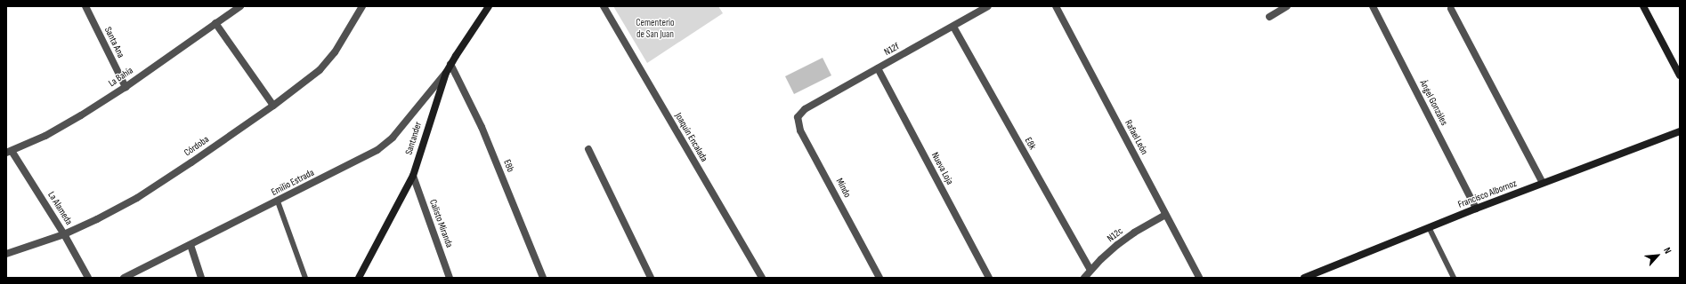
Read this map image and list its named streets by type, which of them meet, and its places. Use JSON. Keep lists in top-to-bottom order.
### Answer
{
  "streets": {
    "street": [
      "Santa Ana",
      "N12f",
      "La Bahía",
      "Ángel Gonzáles",
      "Joaquín Encalada",
      "Rafael León",
      "Santander",
      "E8k",
      "Córdoba",
      "E8b",
      "Nueva Loja",
      "Emilio Estrada",
      "Mindo",
      "Francisco Albornoz",
      "La Alameda",
      "Calisto Miranda",
      "N12c"
    ]
  },
  "crossings": [
    ["Santa Ana", "La Bahía"],
    ["N12f", "E8k"],
    ["N12f", "Nueva Loja"],
    ["N12f", "Mindo"],
    ["La Bahía", "La Alameda"],
    ["Ángel Gonzáles", "Francisco Albornoz"],
    ["Rafael León", "N12c"],
    ["Santander", "E8b"],
    ["Santander", "Emilio Estrada"],
    ["Santander", "Calisto Miranda"],
    ["E8k", "N12c"],
    ["Córdoba", "La Alameda"]
  ],
  "parks": ["Cementerio de San Juan"],
  "north": "top right"
}
